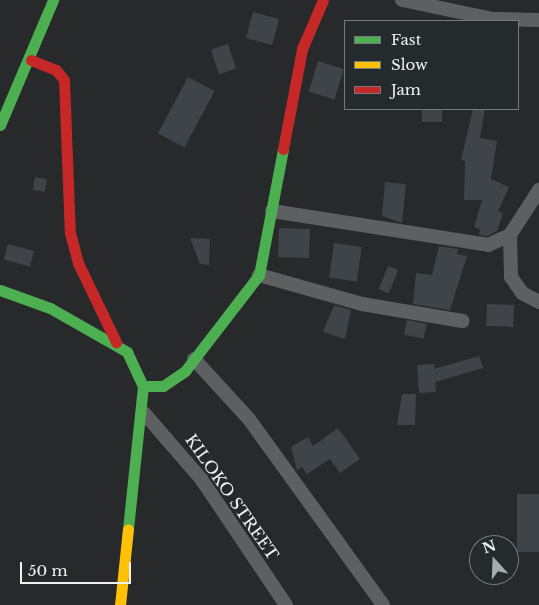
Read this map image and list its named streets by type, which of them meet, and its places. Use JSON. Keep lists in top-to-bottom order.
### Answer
{
  "streets": {
    "street": ["KILOKO STREET"]
  },
  "legend": ["Fast", "Slow", "Jam"],
  "scale_bar": "50 m",
  "north": "top"
}
